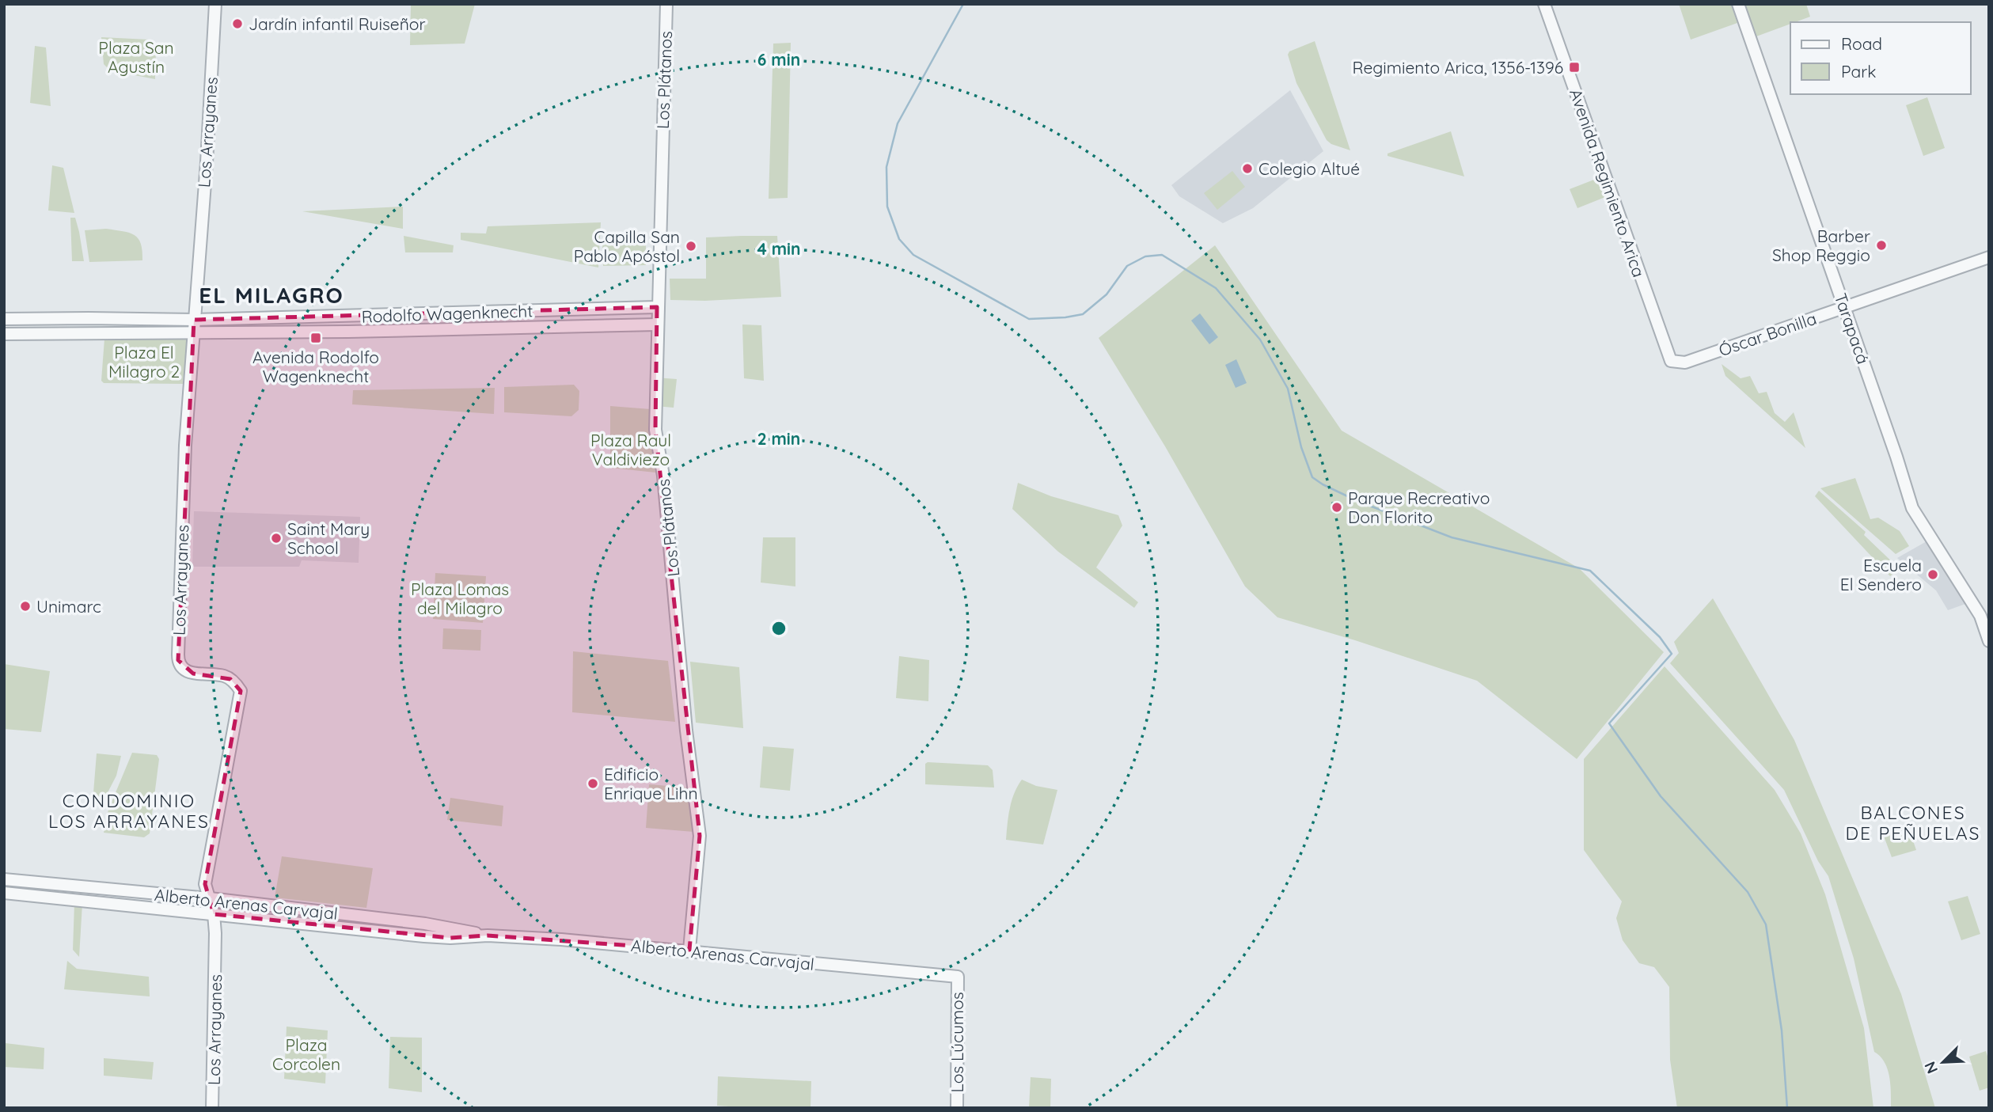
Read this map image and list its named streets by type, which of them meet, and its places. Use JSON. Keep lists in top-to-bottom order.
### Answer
{
  "streets": {
    "street": [
      "Los Plátanos",
      "Los Arrayanes",
      "Avenida Regimiento Arica",
      "Rodolfo Wagenknecht",
      "Tarapacá",
      "Óscar Bonilla",
      "Alberto Arenas Carvajal",
      "Los Lúcumos"
    ]
  },
  "crossings": [
    ["Los Plátanos", "Rodolfo Wagenknecht"],
    ["Los Plátanos", "Alberto Arenas Carvajal"],
    ["Los Arrayanes", "Rodolfo Wagenknecht"],
    ["Los Arrayanes", "Alberto Arenas Carvajal"],
    ["Avenida Regimiento Arica", "Óscar Bonilla"],
    ["Tarapacá", "Óscar Bonilla"],
    ["Alberto Arenas Carvajal", "Los Lúcumos"]
  ],
  "districts": ["EL MILAGRO", "CONDOMINIO LOS ARRAYANES", "BALCONES DE PEÑUELAS"],
  "parks": [
    "Plaza San Agustín",
    "Plaza El Milagro 2",
    "Plaza Raul Valdiviezo",
    "Plaza Lomas del Milagro",
    "Plaza Corcolen"
  ],
  "places": {
    "other": [
      "Jardín infantil Ruiseñor",
      "Colegio Altué",
      "Barber Shop Reggio",
      "Capilla San Pablo Apóstol",
      "Parque Recreativo Don Florito",
      "Saint Mary School",
      "Escuela El Sendero",
      "Unimarc",
      "Edificio Enrique Lihn"
    ],
    "transit": ["Regimiento Arica, 1356-1396", "Avenida Rodolfo Wagenknecht"]
  },
  "legend": ["Road", "Park"],
  "north": "bottom left",
  "rings": ["6 min", "4 min", "2 min"]
}
